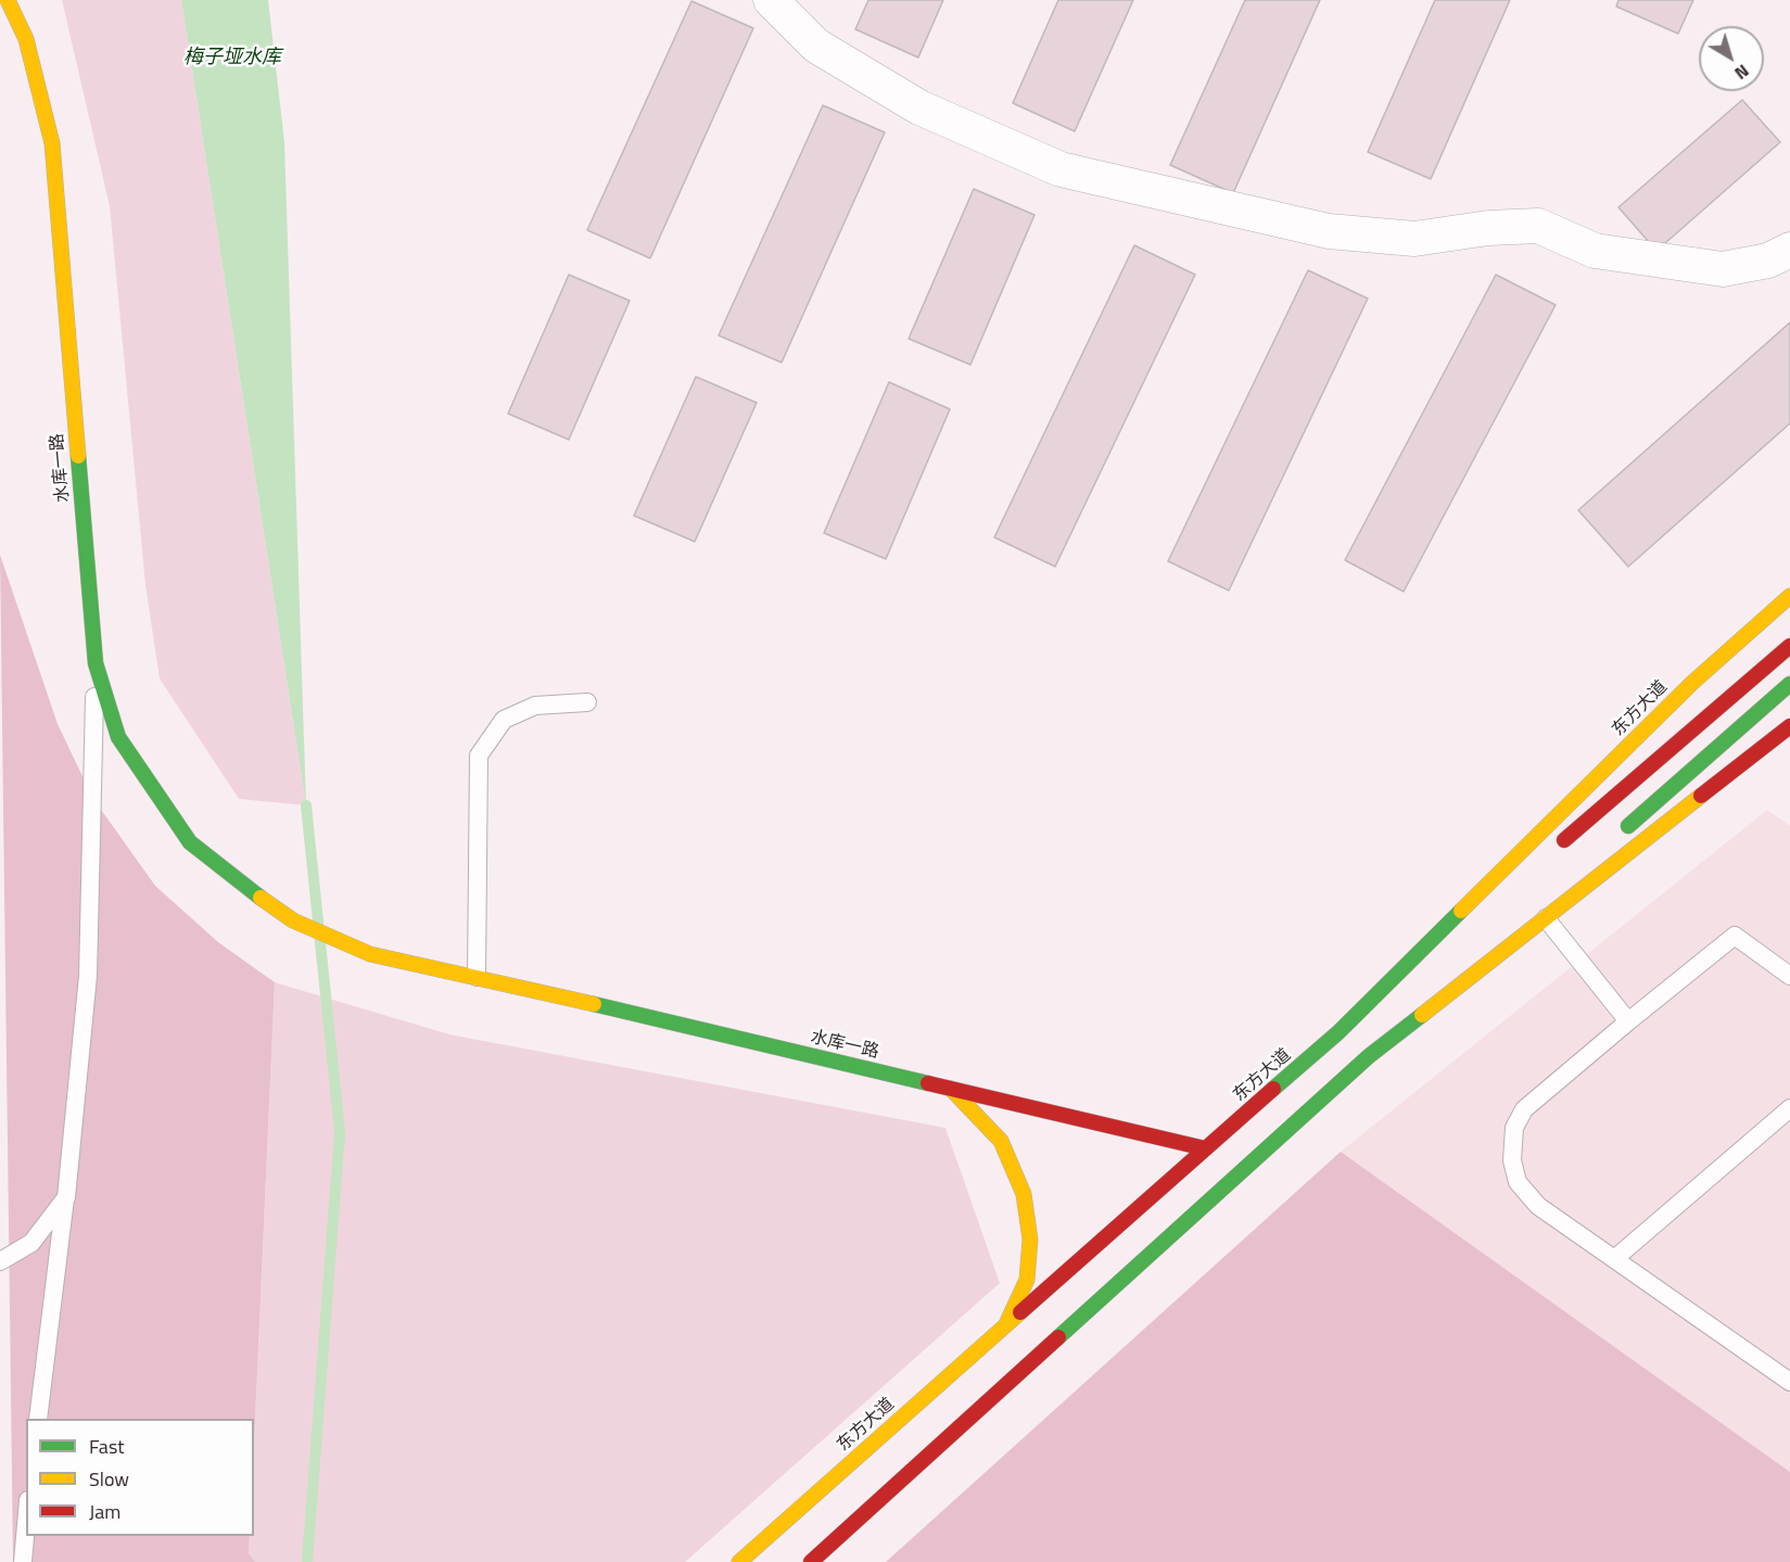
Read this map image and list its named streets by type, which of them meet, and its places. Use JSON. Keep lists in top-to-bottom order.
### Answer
{
  "streets": {
    "main road": ["水库一路", "东方大道"]
  },
  "crossings": [
    ["水库一路", "东方大道"]
  ],
  "water": ["梅子垭水库"],
  "legend": ["Fast", "Slow", "Jam"],
  "north": "bottom right"
}
